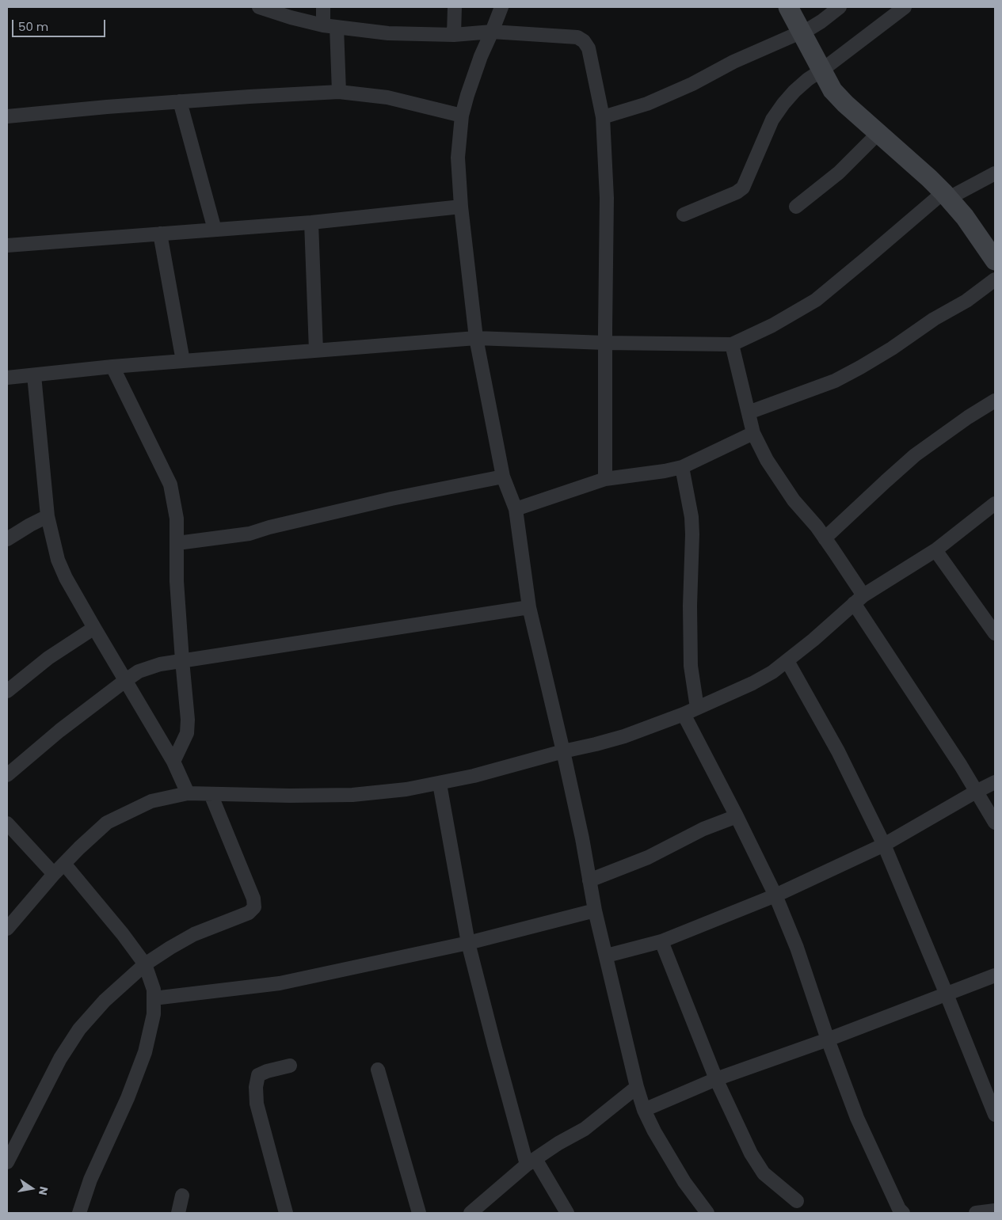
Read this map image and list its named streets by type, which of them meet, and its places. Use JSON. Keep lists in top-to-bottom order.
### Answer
{
  "scale_bar": "50 m",
  "north": "right"
}
